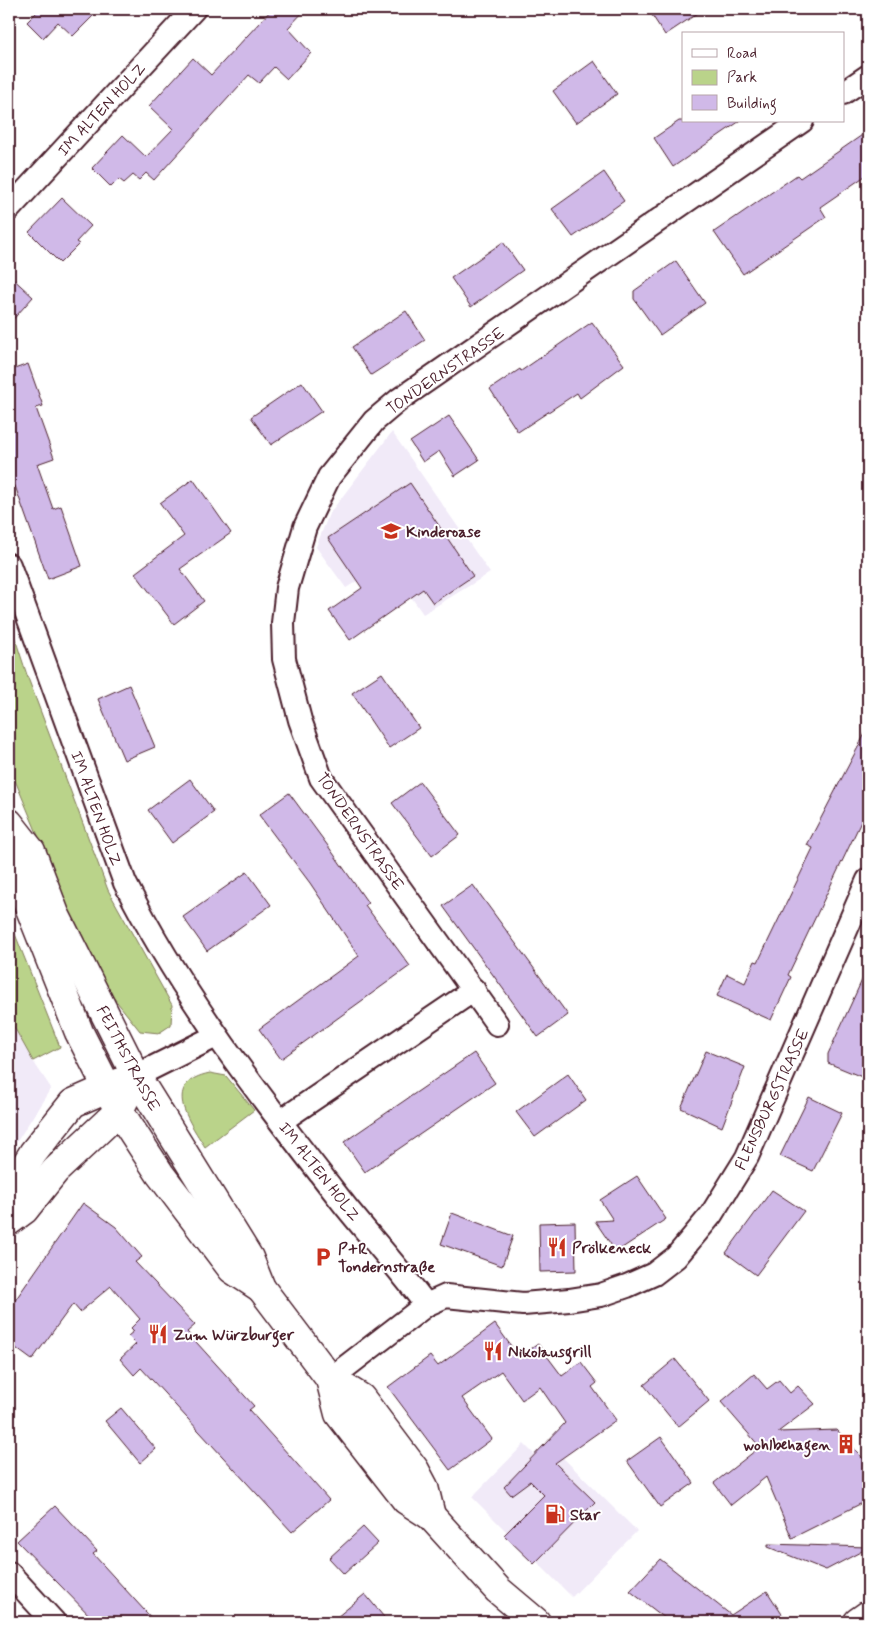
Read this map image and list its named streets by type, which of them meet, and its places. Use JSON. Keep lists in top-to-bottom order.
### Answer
{
  "streets": {
    "main road": ["FEITHSTRASSE"],
    "street": ["IM ALTEN HOLZ", "TONDERNSTRASSE", "FLENSBURGSTRASSE"]
  },
  "crossings": [
    ["IM ALTEN HOLZ", "FLENSBURGSTRASSE"],
    ["FEITHSTRASSE", "FLENSBURGSTRASSE"]
  ],
  "places": {
    "school or university": ["Kinderoase"],
    "restaurant": ["Prölkeneck", "Zum Würzburger", "Nikolausgrill"],
    "parking": ["P+R Tondernstraße"],
    "building": ["wohlbehagen"],
    "fuel station": ["Star"]
  },
  "legend": ["Road", "Park", "Building"]
}
